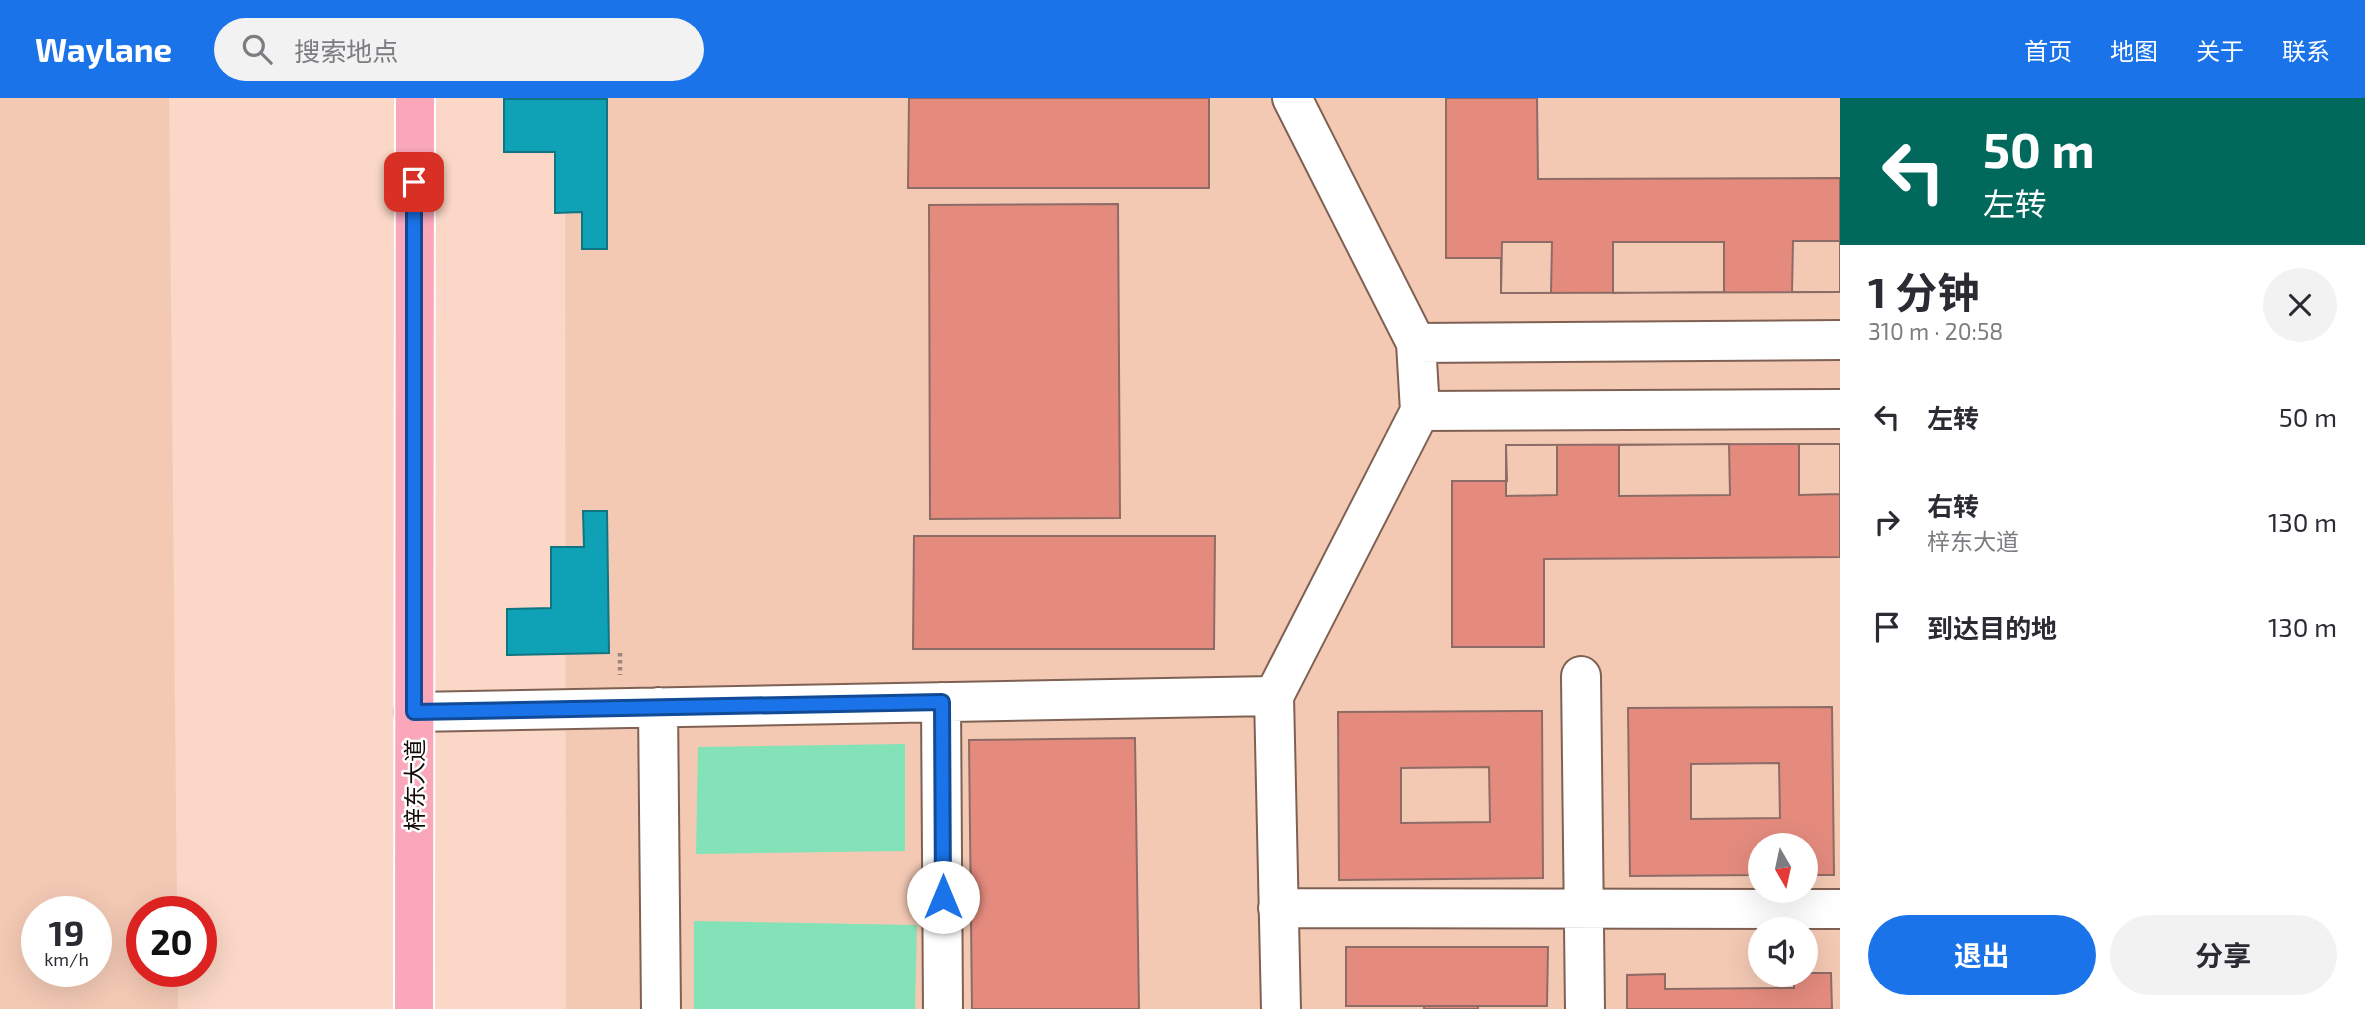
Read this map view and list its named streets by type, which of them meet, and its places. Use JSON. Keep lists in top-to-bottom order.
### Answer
{
  "streets": {
    "main road": ["梓东大道"]
  },
  "north": "bottom",
  "page": {
    "header": "Waylane",
    "search": "搜索地点",
    "nav": [
      "首页",
      "地图",
      "关于",
      "联系"
    ],
    "turn": ["50 m", "左转"],
    "heading": ["1 分钟", "310 m · 20:58"],
    "list": [
      {
        "name": "左转",
        "value": "50 m"
      },
      {
        "name": "右转",
        "note": "梓东大道",
        "value": "130 m"
      },
      {
        "name": "到达目的地",
        "value": "130 m"
      }
    ],
    "speed": "19 km/h",
    "limit": "20",
    "buttons": ["退出", "分享"]
  }
}
